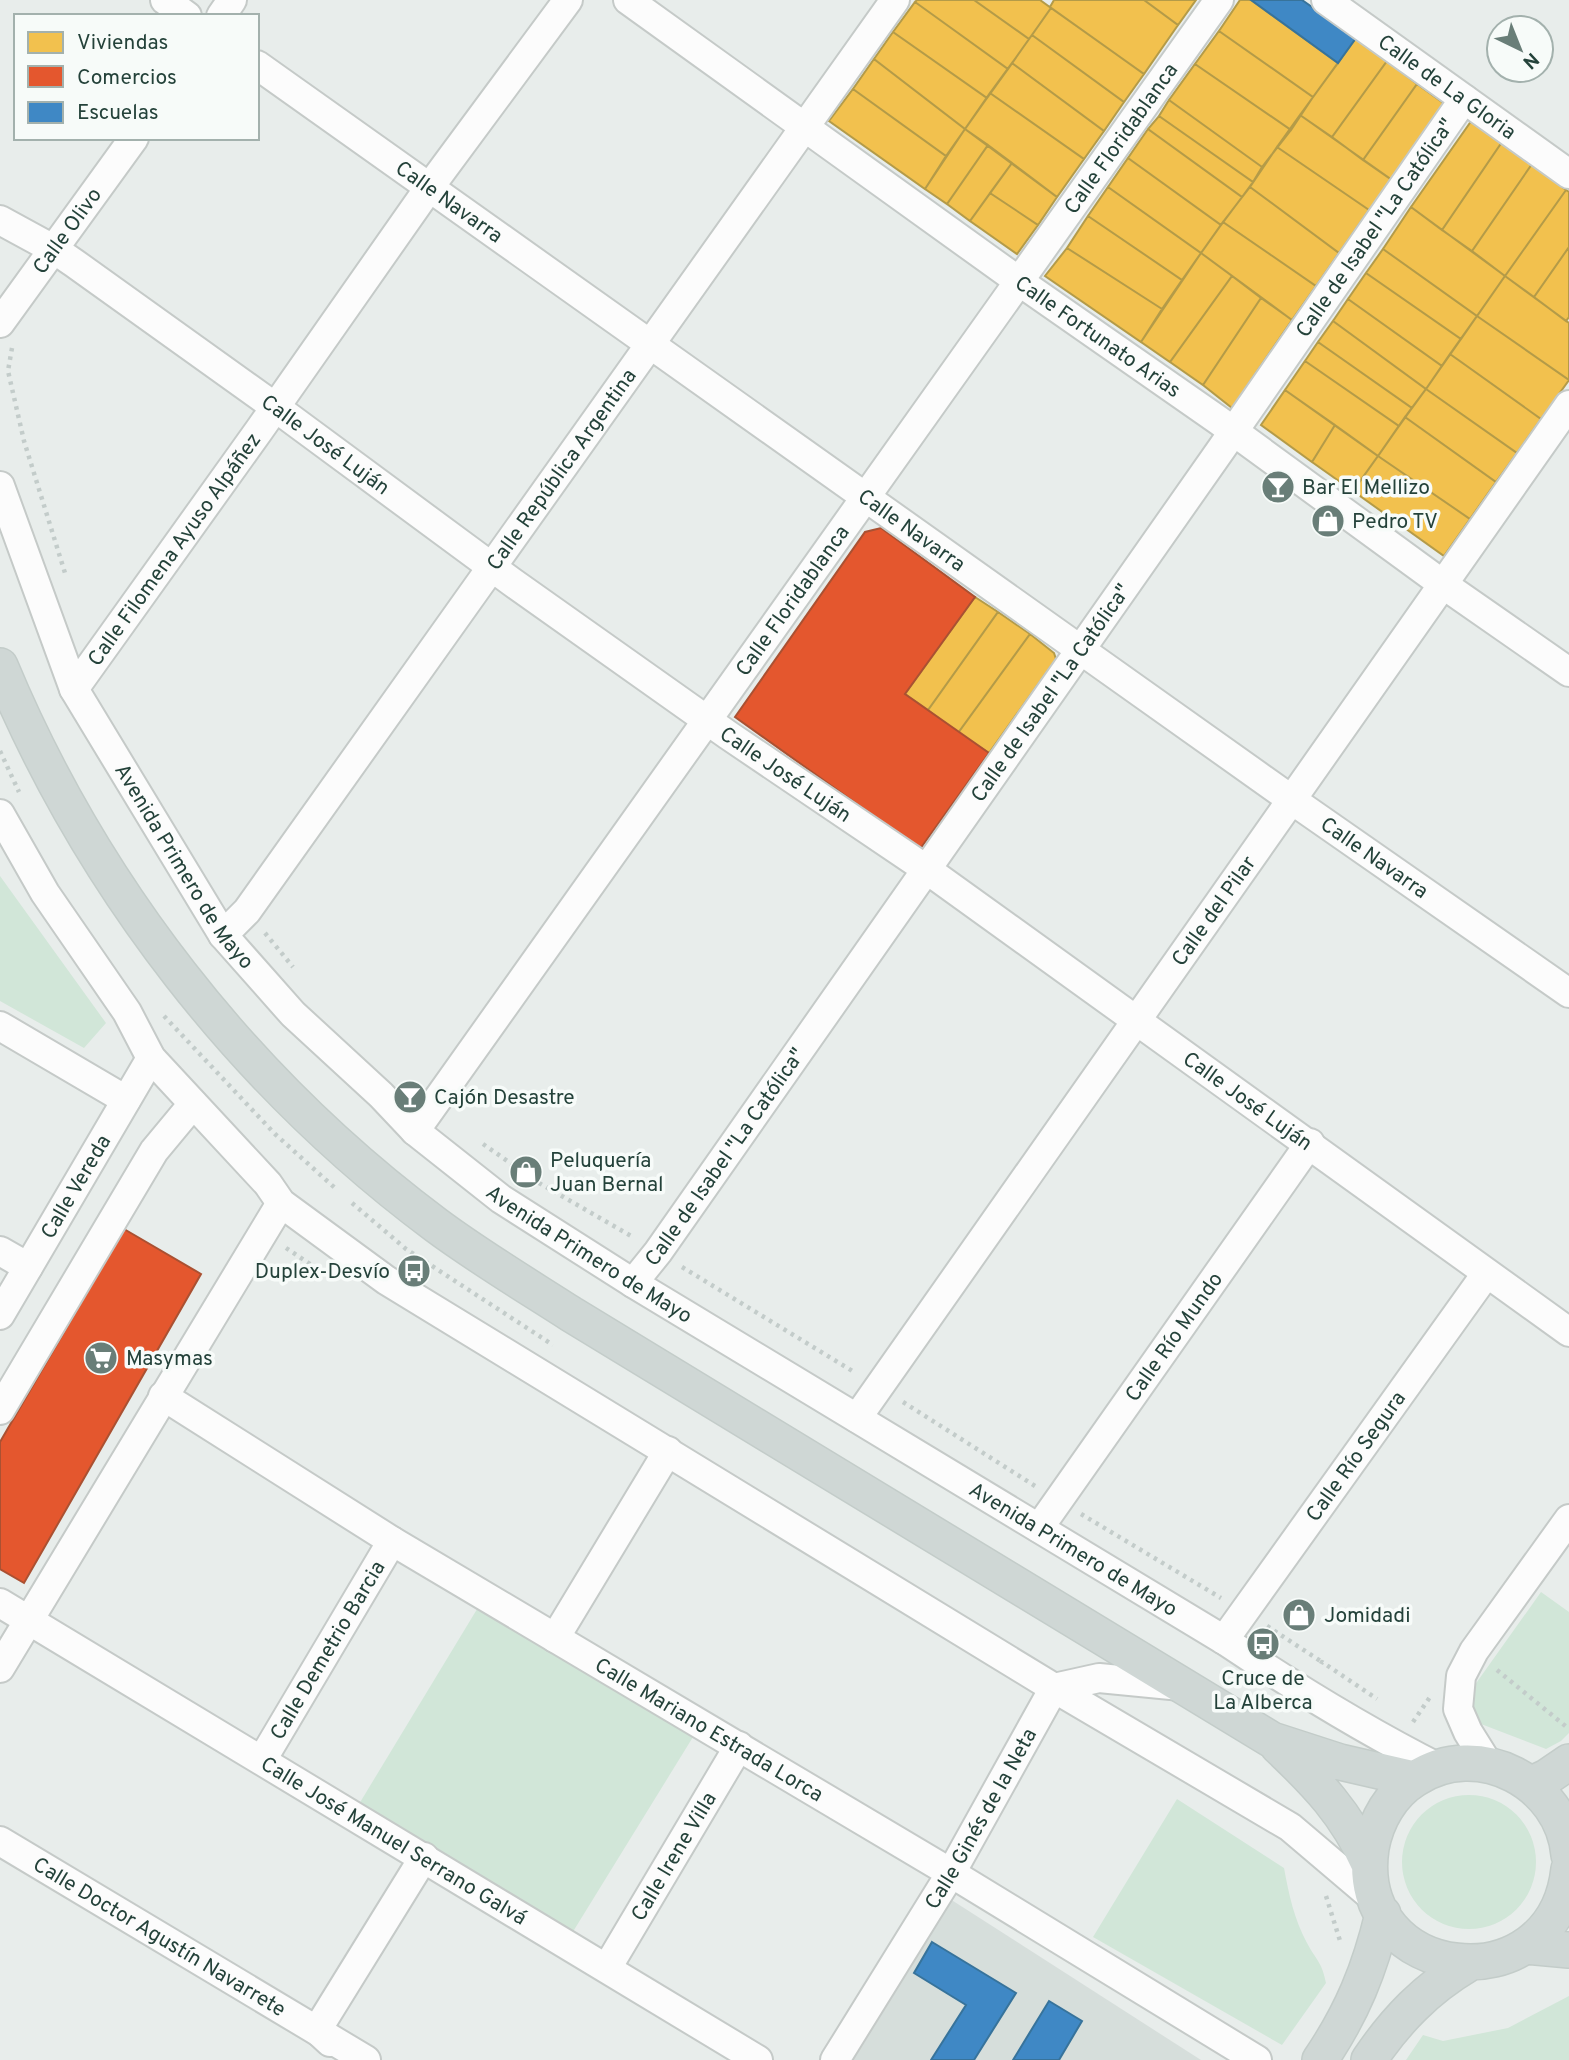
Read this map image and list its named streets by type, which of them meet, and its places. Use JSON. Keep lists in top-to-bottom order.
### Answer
{
  "streets": {
    "street": [
      "Calle de La Gloria",
      "Calle Floridablanca",
      "Calle Navarra",
      "Calle de Isabel \"La Católica\"",
      "Calle Olivo",
      "Calle Fortunato Arias",
      "Calle José Luján",
      "Calle República Argentina",
      "Calle Filomena Ayuso Alpáñez",
      "Avenida Primero de Mayo",
      "Calle del Pilar",
      "Calle Vereda",
      "Calle Río Mundo",
      "Calle Río Segura",
      "Calle Demetrio Barcia",
      "Calle Mariano Estrada Lorca",
      "Calle Ginés de la Neta",
      "Calle José Manuel Serrano Galvá",
      "Calle Irene Villa",
      "Calle Doctor Agustín Navarrete"
    ]
  },
  "crossings": [
    ["Calle de La Gloria", "Calle de Isabel \"La Católica\""],
    ["Calle Floridablanca", "Calle Navarra"],
    ["Calle Floridablanca", "Calle Fortunato Arias"],
    ["Calle Floridablanca", "Calle José Luján"],
    ["Calle Floridablanca", "Avenida Primero de Mayo"],
    ["Calle Navarra", "Calle de Isabel \"La Católica\""],
    ["Calle Navarra", "Calle República Argentina"],
    ["Calle Navarra", "Calle Filomena Ayuso Alpáñez"],
    ["Calle Navarra", "Calle del Pilar"],
    ["Calle de Isabel \"La Católica\"", "Calle Fortunato Arias"],
    ["Calle de Isabel \"La Católica\"", "Calle José Luján"],
    ["Calle de Isabel \"La Católica\"", "Avenida Primero de Mayo"],
    ["Calle Olivo", "Calle José Luján"],
    ["Calle Fortunato Arias", "Calle República Argentina"],
    ["Calle Fortunato Arias", "Calle del Pilar"],
    ["Calle José Luján", "Calle República Argentina"],
    ["Calle José Luján", "Calle Filomena Ayuso Alpáñez"],
    ["Calle José Luján", "Calle del Pilar"],
    ["Calle José Luján", "Calle Río Mundo"],
    ["Calle José Luján", "Calle Río Segura"],
    ["Calle República Argentina", "Avenida Primero de Mayo"],
    ["Calle Filomena Ayuso Alpáñez", "Avenida Primero de Mayo"],
    ["Avenida Primero de Mayo", "Calle del Pilar"],
    ["Avenida Primero de Mayo", "Calle Río Mundo"],
    ["Avenida Primero de Mayo", "Calle Río Segura"],
    ["Calle Demetrio Barcia", "Calle Mariano Estrada Lorca"],
    ["Calle Demetrio Barcia", "Calle José Manuel Serrano Galvá"],
    ["Calle Mariano Estrada Lorca", "Calle Ginés de la Neta"],
    ["Calle Mariano Estrada Lorca", "Calle Irene Villa"],
    ["Calle José Manuel Serrano Galvá", "Calle Irene Villa"]
  ],
  "places": {
    "bar": ["Bar El Mellizo", "Cajón Desastre"],
    "shop": ["Pedro TV", "Peluquería Juan Bernal", "Jomidadi"],
    "bus stop": ["Duplex-Desvío", "Cruce de La Alberca"],
    "supermarket": ["Masymas"]
  },
  "legend": ["Viviendas", "Comercios", "Escuelas"],
  "north": "bottom right"
}
